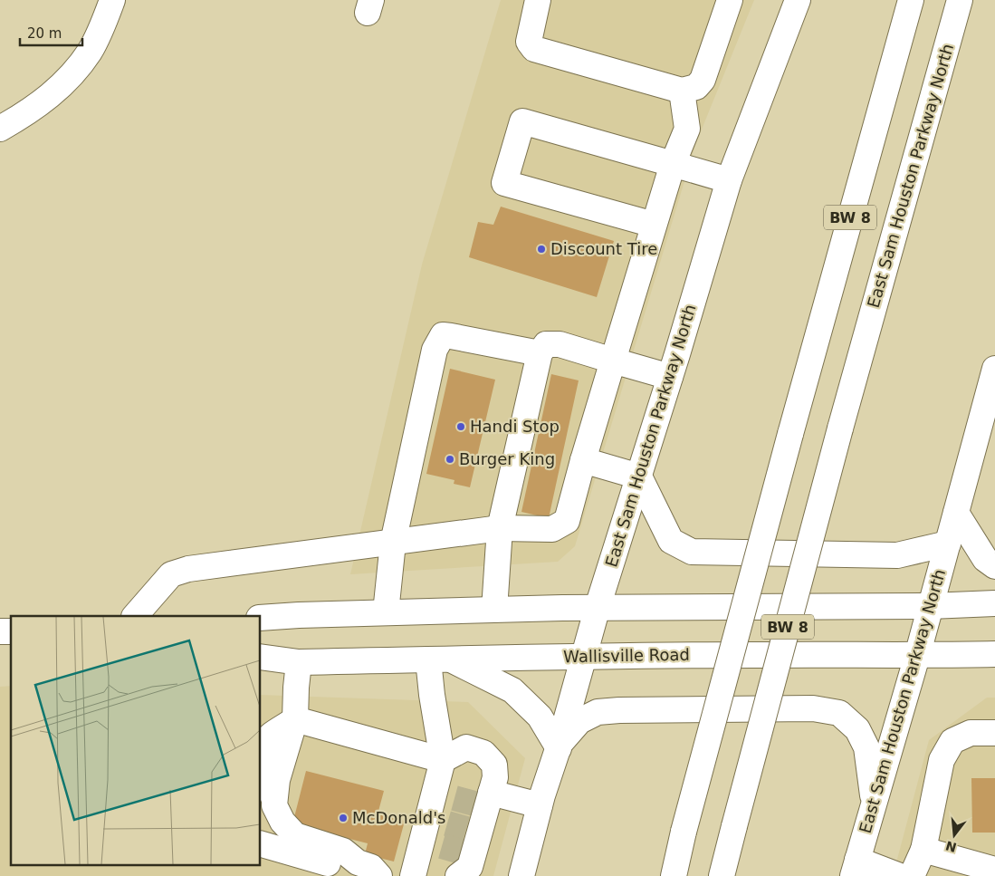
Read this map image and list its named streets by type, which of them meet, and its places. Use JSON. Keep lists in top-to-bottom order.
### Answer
{
  "streets": {
    "main road": ["East Sam Houston Parkway North", "BW 8", "Wallisville Road"]
  },
  "crossings": [
    ["East Sam Houston Parkway North", "Wallisville Road"]
  ],
  "places": [
    "Discount Tire",
    "Handi Stop",
    "Burger King",
    "McDonald's"
  ],
  "scale_bar": "20 m",
  "north": "bottom"
}
